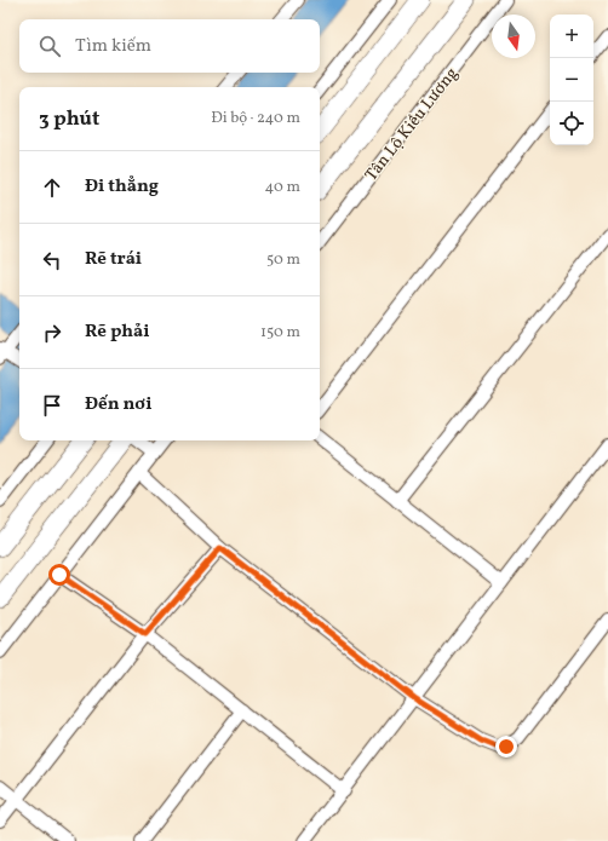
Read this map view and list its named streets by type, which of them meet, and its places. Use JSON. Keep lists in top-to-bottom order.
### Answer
{
  "streets": {
    "main road": ["Tân Lộ Kiều Lương"]
  },
  "north": "bottom",
  "page": {
    "map_buttons": ["+", "−"],
    "search": "Tìm kiếm",
    "heading": ["3 phút", "Đi bộ · 240 m"],
    "list": [
      ["Đi thẳng", "40 m"],
      ["Rẽ trái", "50 m"],
      ["Rẽ phải", "150 m"],
      "Đến nơi"
    ]
  }
}
